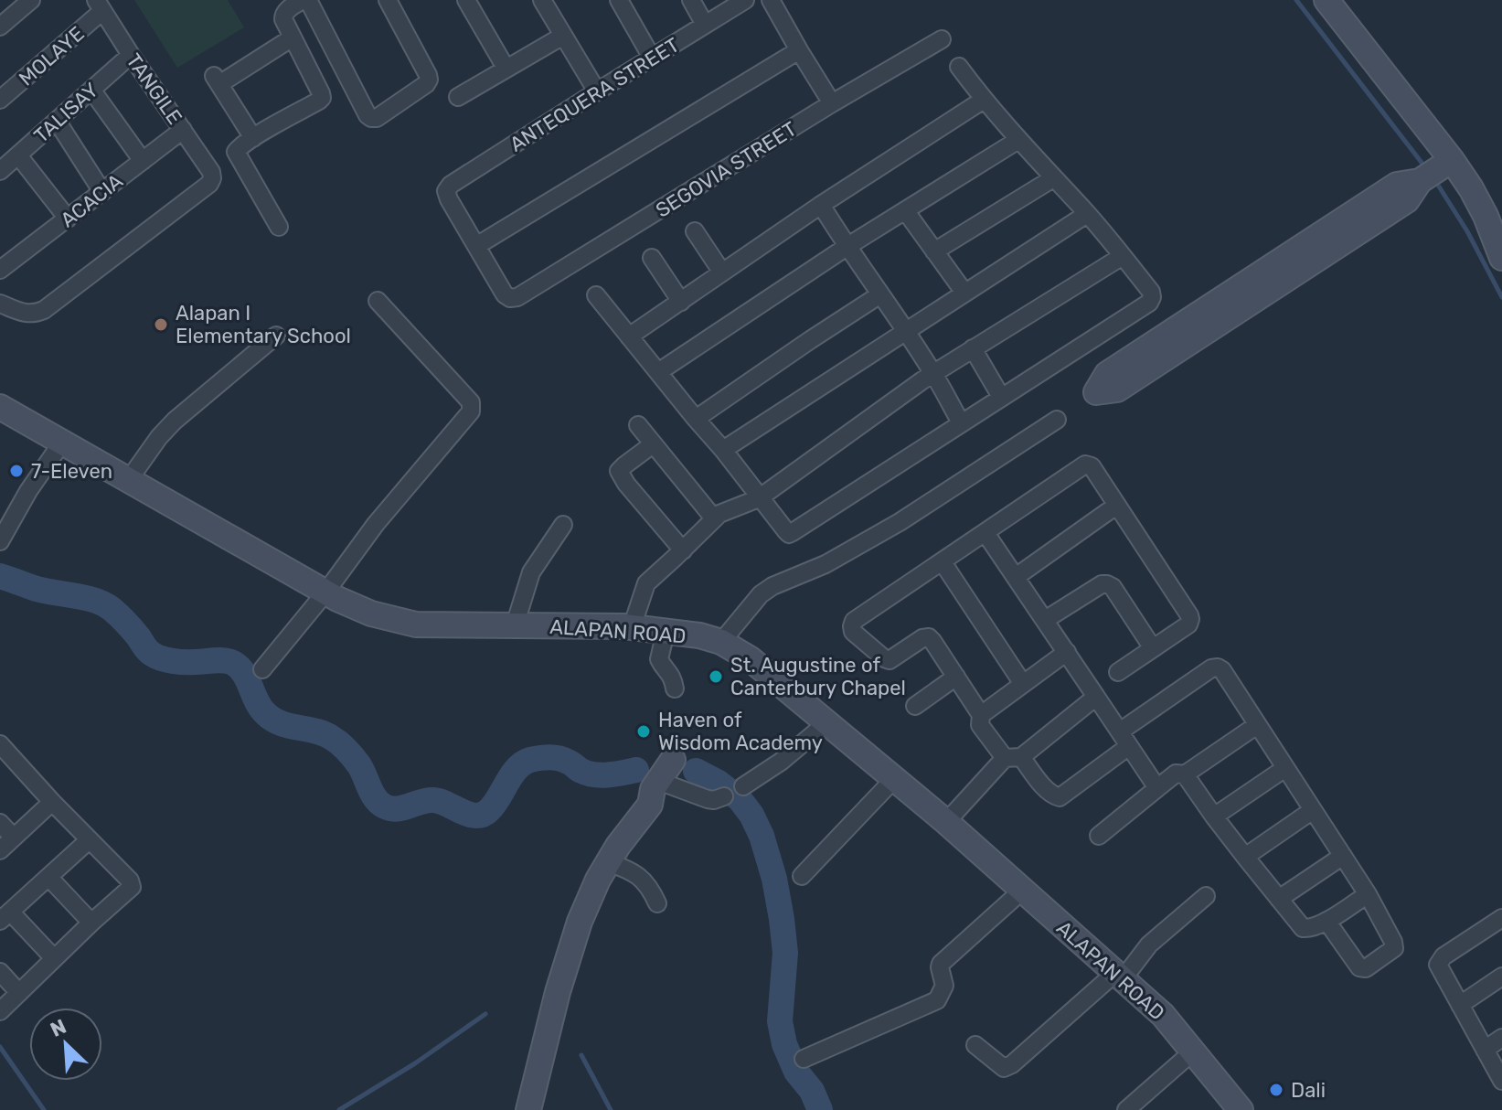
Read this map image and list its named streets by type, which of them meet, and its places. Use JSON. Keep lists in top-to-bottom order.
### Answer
{
  "streets": {
    "street": [
      "MOLAYE",
      "TANGILE",
      "ANTEQUERA STREET",
      "TALISAY",
      "SEGOVIA STREET",
      "ACACIA",
      "ALAPAN ROAD"
    ]
  },
  "crossings": [
    ["MOLAYE", "TANGILE"],
    ["TANGILE", "TALISAY"],
    ["TANGILE", "ACACIA"],
    ["ANTEQUERA STREET", "SEGOVIA STREET"]
  ],
  "places": [
    "Alapan I Elementary School",
    "7-Eleven",
    "St. Augustine of Canterbury Chapel",
    "Haven of Wisdom Academy",
    "Dali"
  ],
  "north": "top left"
}
